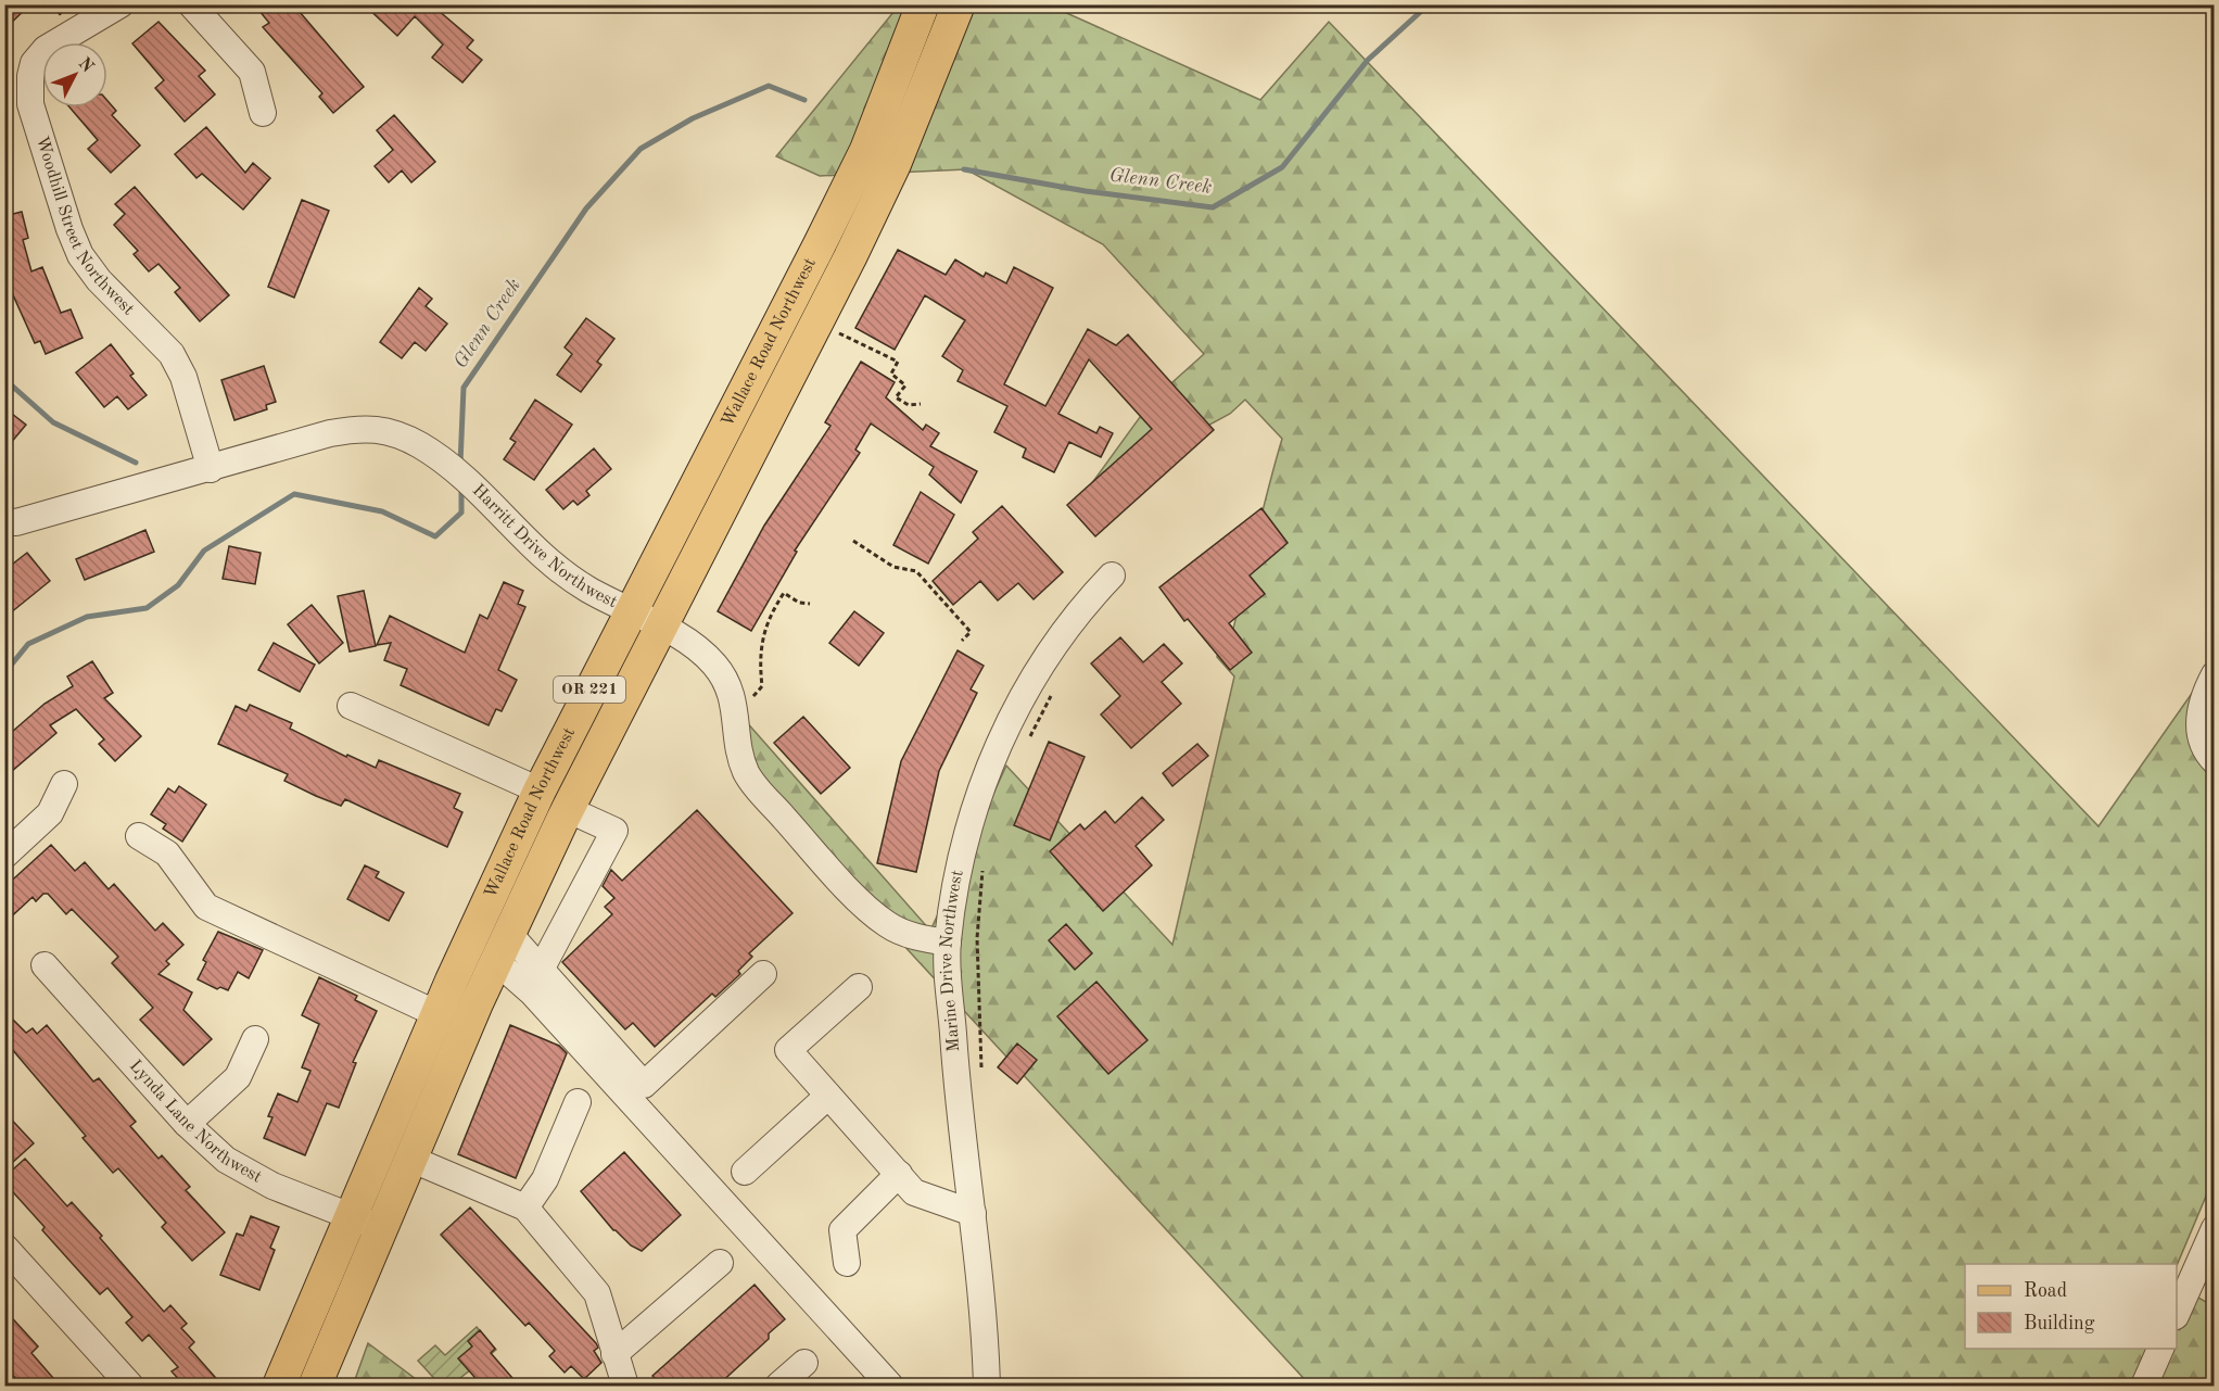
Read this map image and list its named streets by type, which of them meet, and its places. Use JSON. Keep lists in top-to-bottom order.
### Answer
{
  "streets": {
    "main road": ["Wallace Road Northwest", "OR 221"],
    "street": [
      "Woodhill Street Northwest",
      "Harritt Drive Northwest",
      "Marine Drive Northwest",
      "Lynda Lane Northwest"
    ]
  },
  "crossings": [
    ["Woodhill Street Northwest", "Harritt Drive Northwest"],
    ["Wallace Road Northwest", "Harritt Drive Northwest"],
    ["Wallace Road Northwest", "Lynda Lane Northwest"],
    ["Harritt Drive Northwest", "Marine Drive Northwest"]
  ],
  "water": ["Glenn Creek"],
  "legend": ["Road", "Building"],
  "north": "top right"
}
